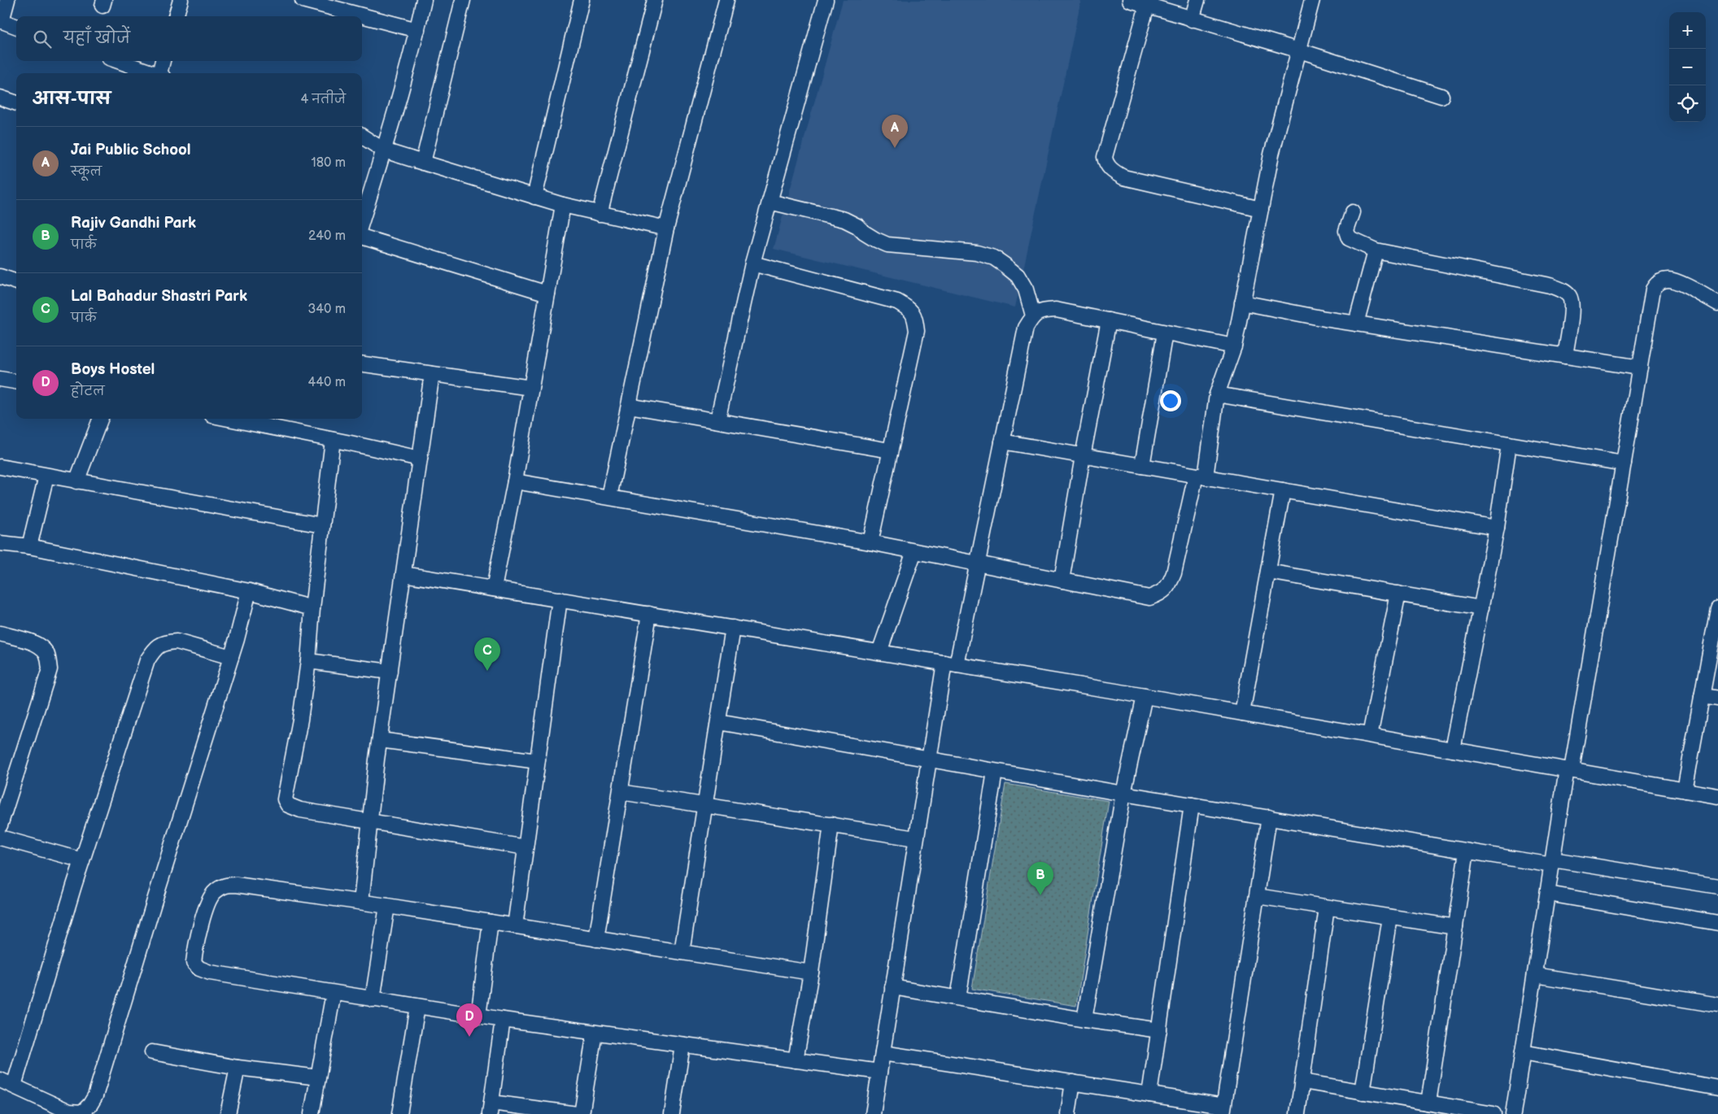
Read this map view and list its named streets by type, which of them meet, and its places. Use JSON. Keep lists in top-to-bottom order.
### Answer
{
  "page": {
    "map_buttons": ["+", "−"],
    "search": "यहाँ खोजें",
    "heading": ["आस-पास", "4 नतीजे"],
    "pins": [
      "A",
      "C",
      "B",
      "D"
    ],
    "list": [
      {
        "mark": "A",
        "name": "Jai Public School",
        "note": "स्कूल",
        "value": "180 m"
      },
      {
        "mark": "B",
        "name": "Rajiv Gandhi Park",
        "note": "पार्क",
        "value": "240 m"
      },
      {
        "mark": "C",
        "name": "Lal Bahadur Shastri Park",
        "note": "पार्क",
        "value": "340 m"
      },
      {
        "mark": "D",
        "name": "Boys Hostel",
        "note": "होटल",
        "value": "440 m"
      }
    ]
  }
}
